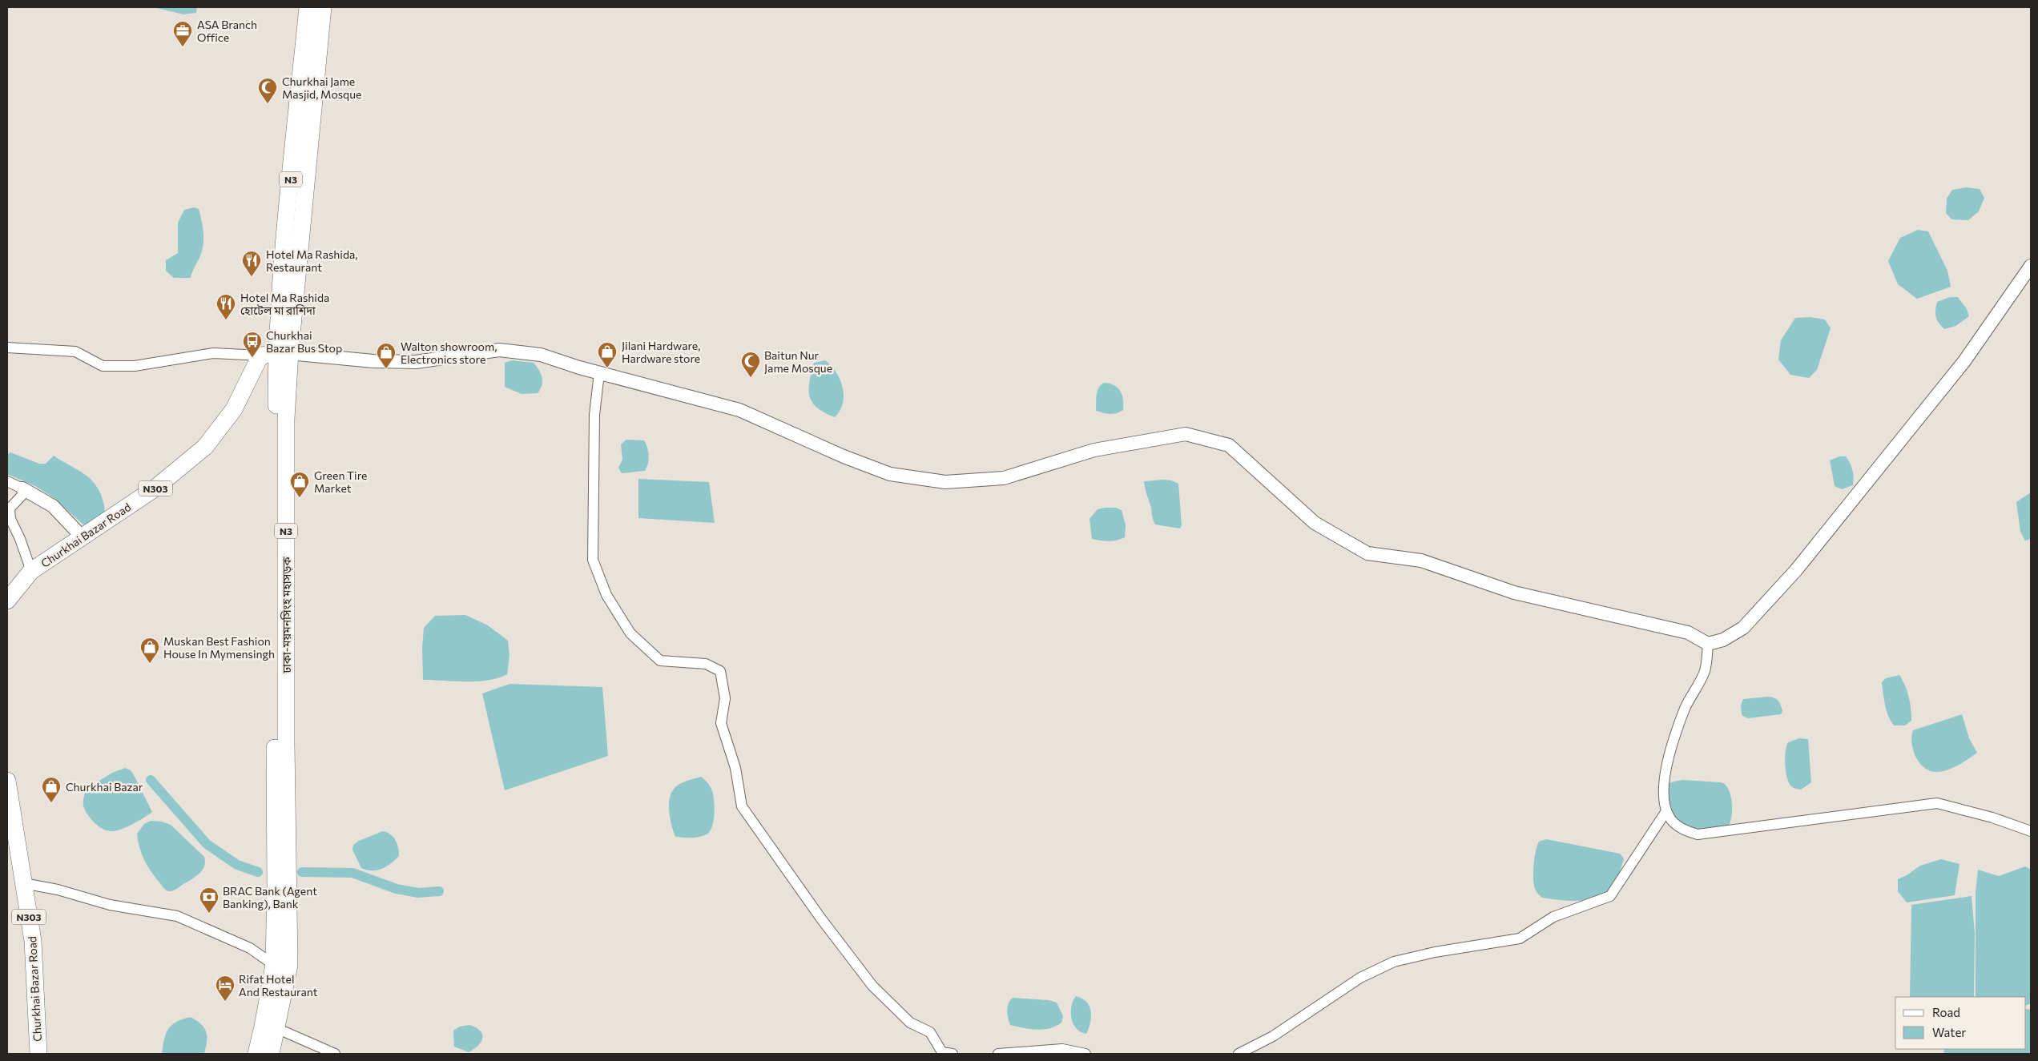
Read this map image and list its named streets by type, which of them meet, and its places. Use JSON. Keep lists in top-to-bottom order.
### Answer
{
  "streets": {
    "highway": [
      "N3",
      "N303",
      "Churkhai Bazar Road",
      "ঢাকা-ময়মনসিংহ মহাসড়ক"
    ]
  },
  "crossings": [
    ["N3", "Churkhai Bazar Road"],
    ["N3", "ঢাকা-ময়মনসিংহ মহাসড়ক"],
    ["Churkhai Bazar Road", "ঢাকা-ময়মনসিংহ মহাসড়ক"]
  ],
  "places": {
    "office": ["ASA Branch Office"],
    "mosque": ["Churkhai Jame Masjid, Mosque", "Baitun Nur Jame Mosque"],
    "restaurant": ["Hotel Ma Rashida, Restaurant", "Hotel Ma Rashida হোটেল মা রাশিদা"],
    "bus stop": ["Churkhai Bazar Bus Stop"],
    "shop": [
      "Jilani Hardware, Hardware store",
      "Walton showroom, Electronics store",
      "Green Tire Market",
      "Muskan Best Fashion House In Mymensingh",
      "Churkhai Bazar"
    ],
    "bank": ["BRAC Bank (Agent Banking), Bank"],
    "hotel": ["Rifat Hotel And Restaurant"]
  },
  "legend": ["Road", "Water"]
}
